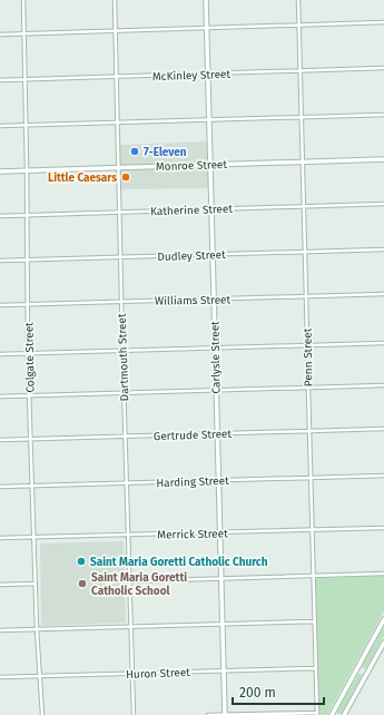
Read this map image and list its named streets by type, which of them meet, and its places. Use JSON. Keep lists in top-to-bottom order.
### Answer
{
  "streets": {
    "street": [
      "McKinley Street",
      "Monroe Street",
      "Katherine Street",
      "Dudley Street",
      "Williams Street",
      "Colgate Street",
      "Dartmouth Street",
      "Carlysle Street",
      "Penn Street",
      "Gertrude Street",
      "Harding Street",
      "Merrick Street",
      "Huron Street"
    ]
  },
  "crossings": [
    ["McKinley Street", "Colgate Street"],
    ["McKinley Street", "Dartmouth Street"],
    ["McKinley Street", "Carlysle Street"],
    ["McKinley Street", "Penn Street"],
    ["Monroe Street", "Colgate Street"],
    ["Monroe Street", "Dartmouth Street"],
    ["Monroe Street", "Carlysle Street"],
    ["Monroe Street", "Penn Street"],
    ["Katherine Street", "Colgate Street"],
    ["Katherine Street", "Dartmouth Street"],
    ["Katherine Street", "Carlysle Street"],
    ["Katherine Street", "Penn Street"],
    ["Dudley Street", "Colgate Street"],
    ["Dudley Street", "Dartmouth Street"],
    ["Dudley Street", "Carlysle Street"],
    ["Dudley Street", "Penn Street"],
    ["Williams Street", "Colgate Street"],
    ["Williams Street", "Dartmouth Street"],
    ["Williams Street", "Carlysle Street"],
    ["Williams Street", "Penn Street"],
    ["Colgate Street", "Gertrude Street"],
    ["Colgate Street", "Harding Street"],
    ["Colgate Street", "Merrick Street"],
    ["Colgate Street", "Huron Street"],
    ["Dartmouth Street", "Gertrude Street"],
    ["Dartmouth Street", "Harding Street"],
    ["Dartmouth Street", "Merrick Street"],
    ["Dartmouth Street", "Huron Street"],
    ["Carlysle Street", "Gertrude Street"],
    ["Carlysle Street", "Harding Street"],
    ["Carlysle Street", "Merrick Street"],
    ["Carlysle Street", "Huron Street"],
    ["Penn Street", "Gertrude Street"],
    ["Penn Street", "Harding Street"],
    ["Penn Street", "Merrick Street"],
    ["Penn Street", "Huron Street"]
  ],
  "places": [
    "7-Eleven",
    "Little Caesars",
    "Saint Maria Goretti Catholic Church",
    "Saint Maria Goretti Catholic School"
  ],
  "scale_bar": "200 m"
}
